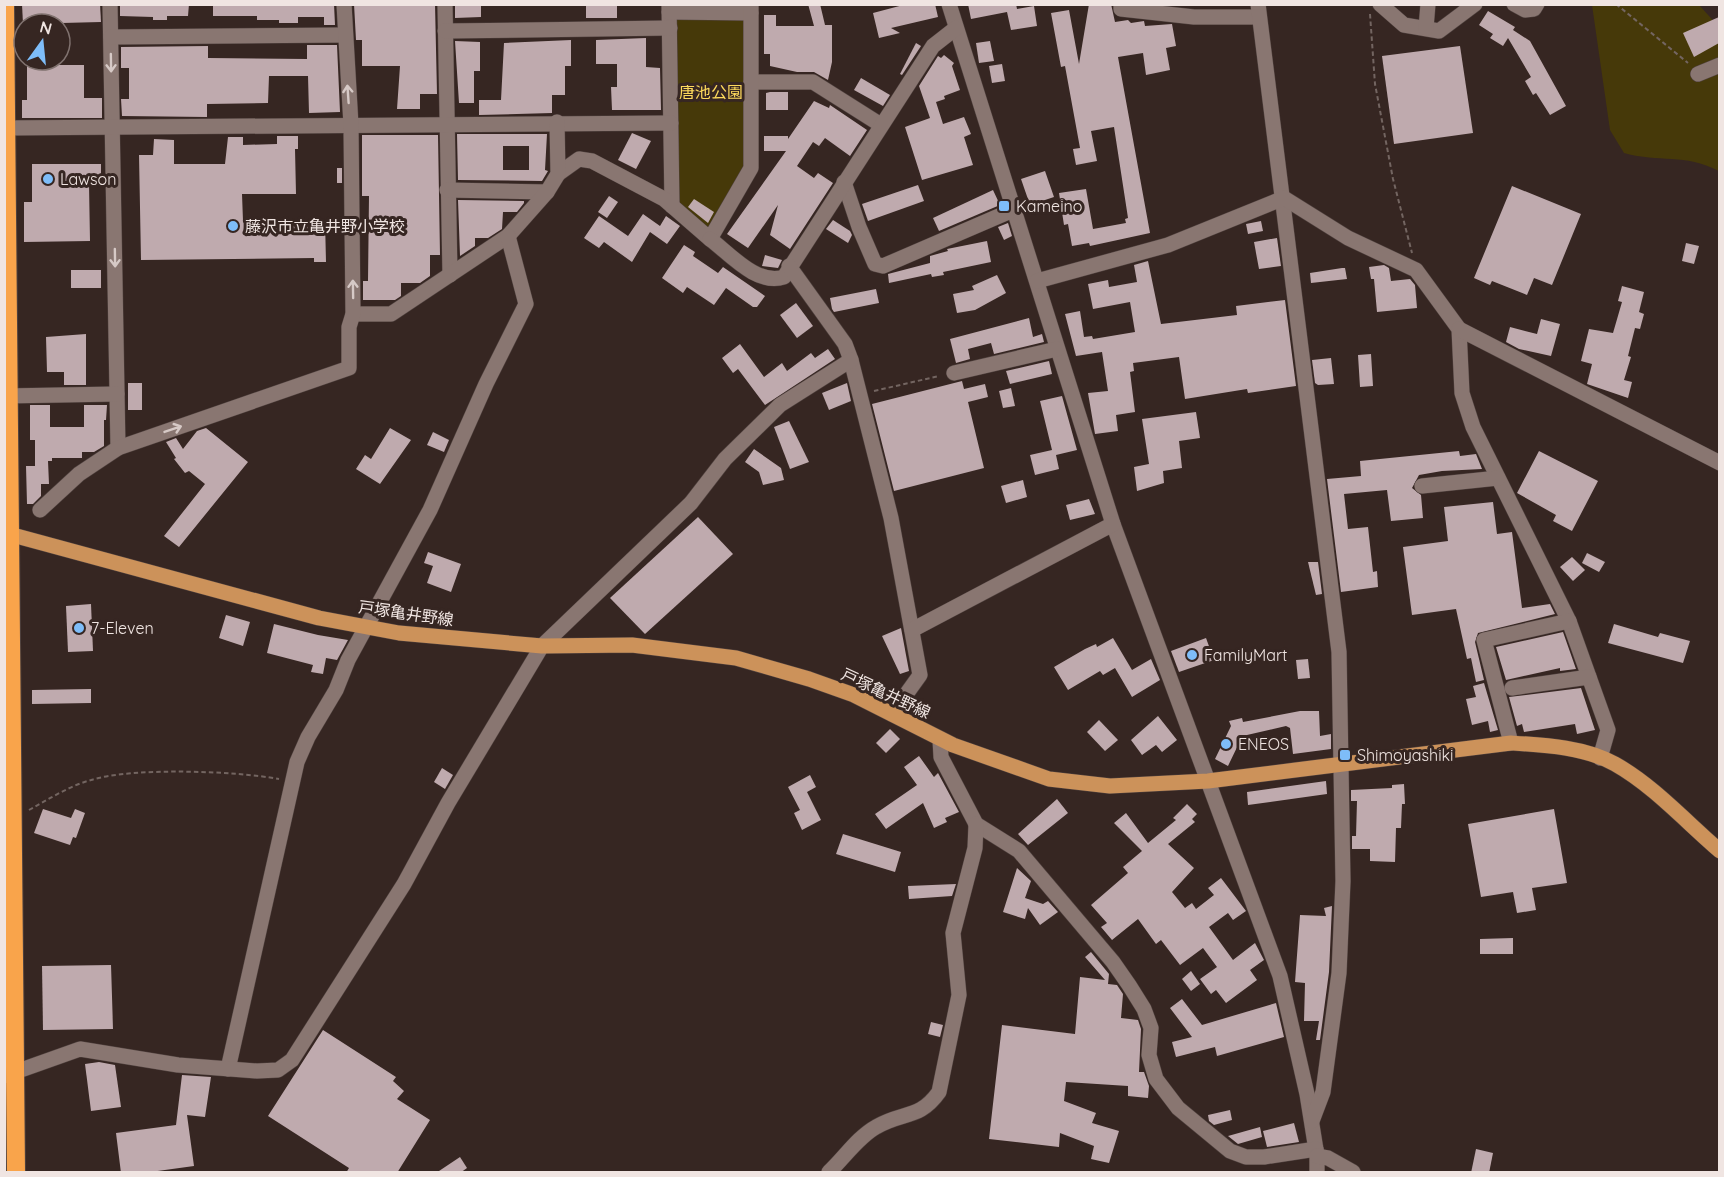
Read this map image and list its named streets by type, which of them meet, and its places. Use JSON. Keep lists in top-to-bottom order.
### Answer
{
  "streets": {
    "main road": ["戸塚亀井野線"]
  },
  "parks": ["唐池公園"],
  "places": {
    "other": [
      "Lawson",
      "藤沢市立亀井野小学校",
      "7-Eleven",
      "FamilyMart",
      "ENEOS"
    ],
    "transit": ["Kameino", "Shimoyashiki"]
  },
  "north": "top"
}
